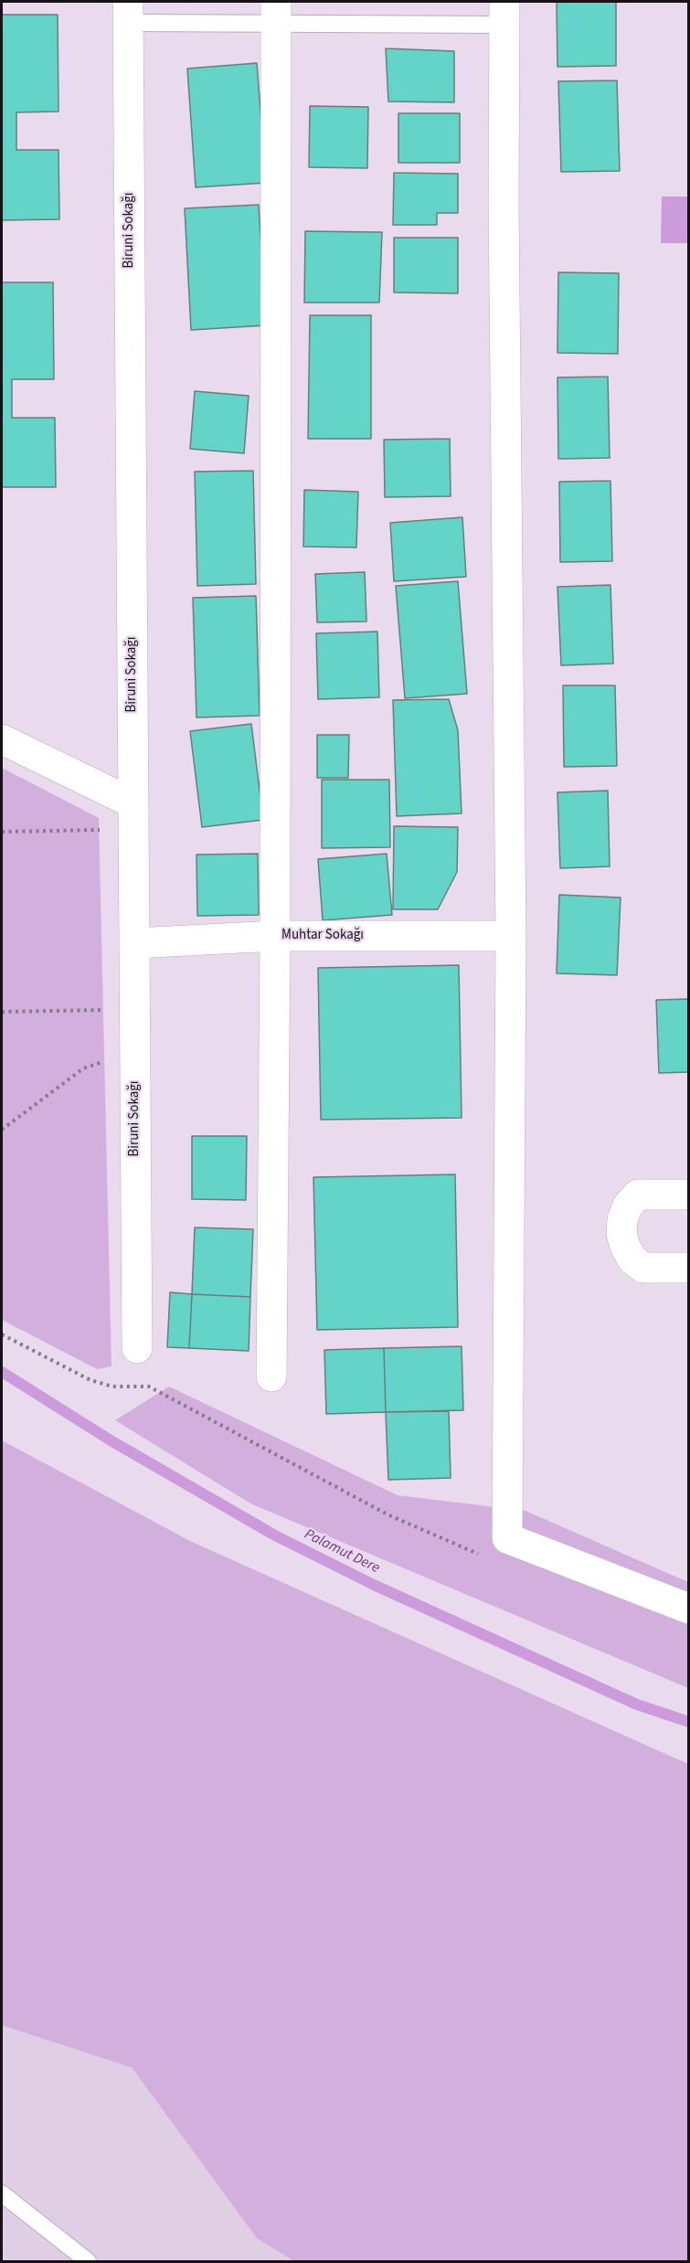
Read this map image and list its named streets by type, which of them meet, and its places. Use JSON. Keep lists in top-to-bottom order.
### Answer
{
  "streets": {
    "street": ["Biruni Sokağı", "Muhtar Sokağı"]
  },
  "crossings": [
    ["Biruni Sokağı", "Muhtar Sokağı"]
  ],
  "water": ["Palamut Dere"]
}
